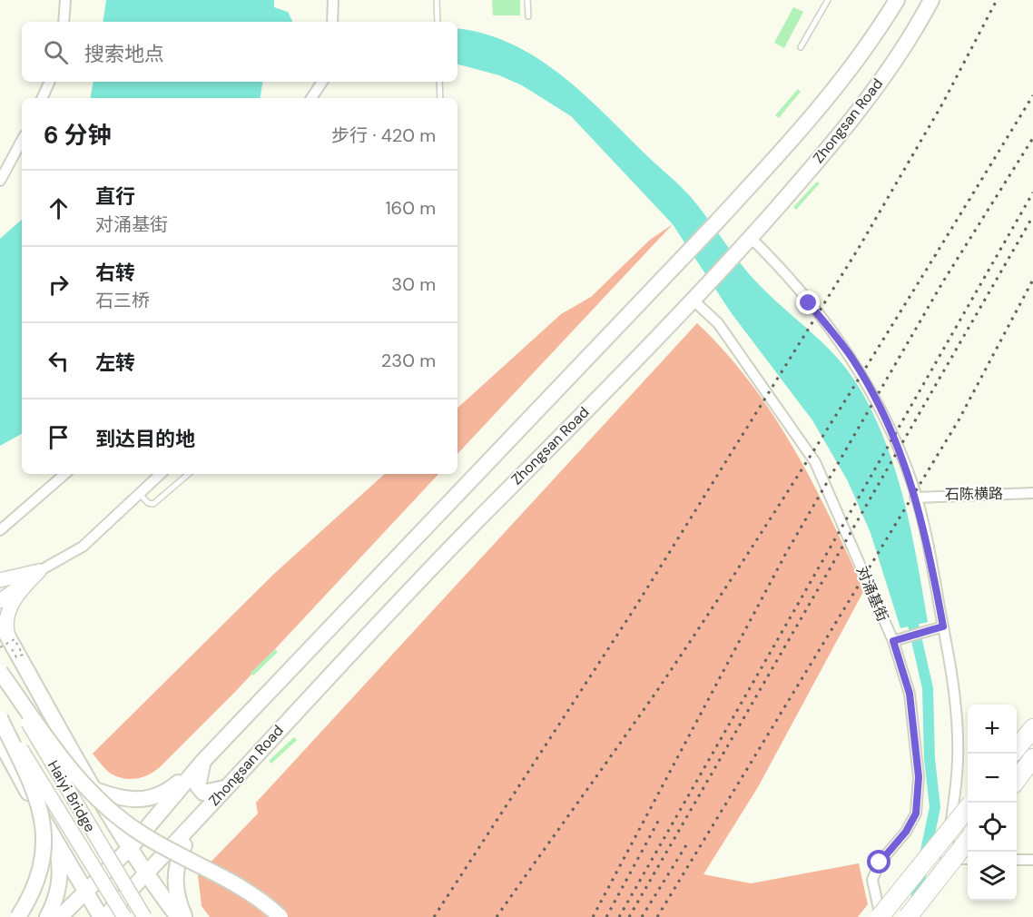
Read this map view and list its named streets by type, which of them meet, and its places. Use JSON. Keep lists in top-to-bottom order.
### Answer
{
  "streets": {
    "main road": ["Zhongsan Road"],
    "street": ["石陈横路", "对涌基街", "Haiyi Bridge"]
  },
  "crossings": [
    ["Zhongsan Road", "对涌基街"]
  ],
  "page": {
    "search": "搜索地点",
    "heading": ["6 分钟", "步行 · 420 m"],
    "list": [
      ["直行", "对涌基街", "160 m"],
      ["右转", "石三桥", "30 m"],
      ["左转", "230 m"],
      "到达目的地"
    ],
    "map_buttons": ["+", "−"]
  }
}
